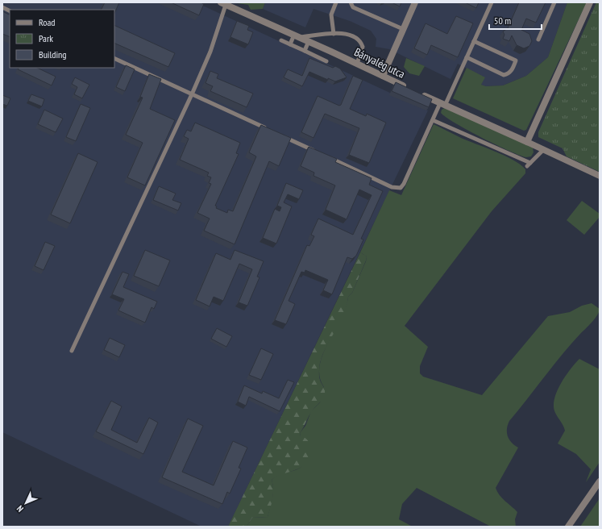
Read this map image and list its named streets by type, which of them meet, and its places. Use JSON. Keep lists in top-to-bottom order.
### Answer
{
  "streets": {
    "street": ["Bányalég utca"]
  },
  "legend": ["Road", "Park", "Building"],
  "scale_bar": "50 m",
  "north": "bottom left"
}
